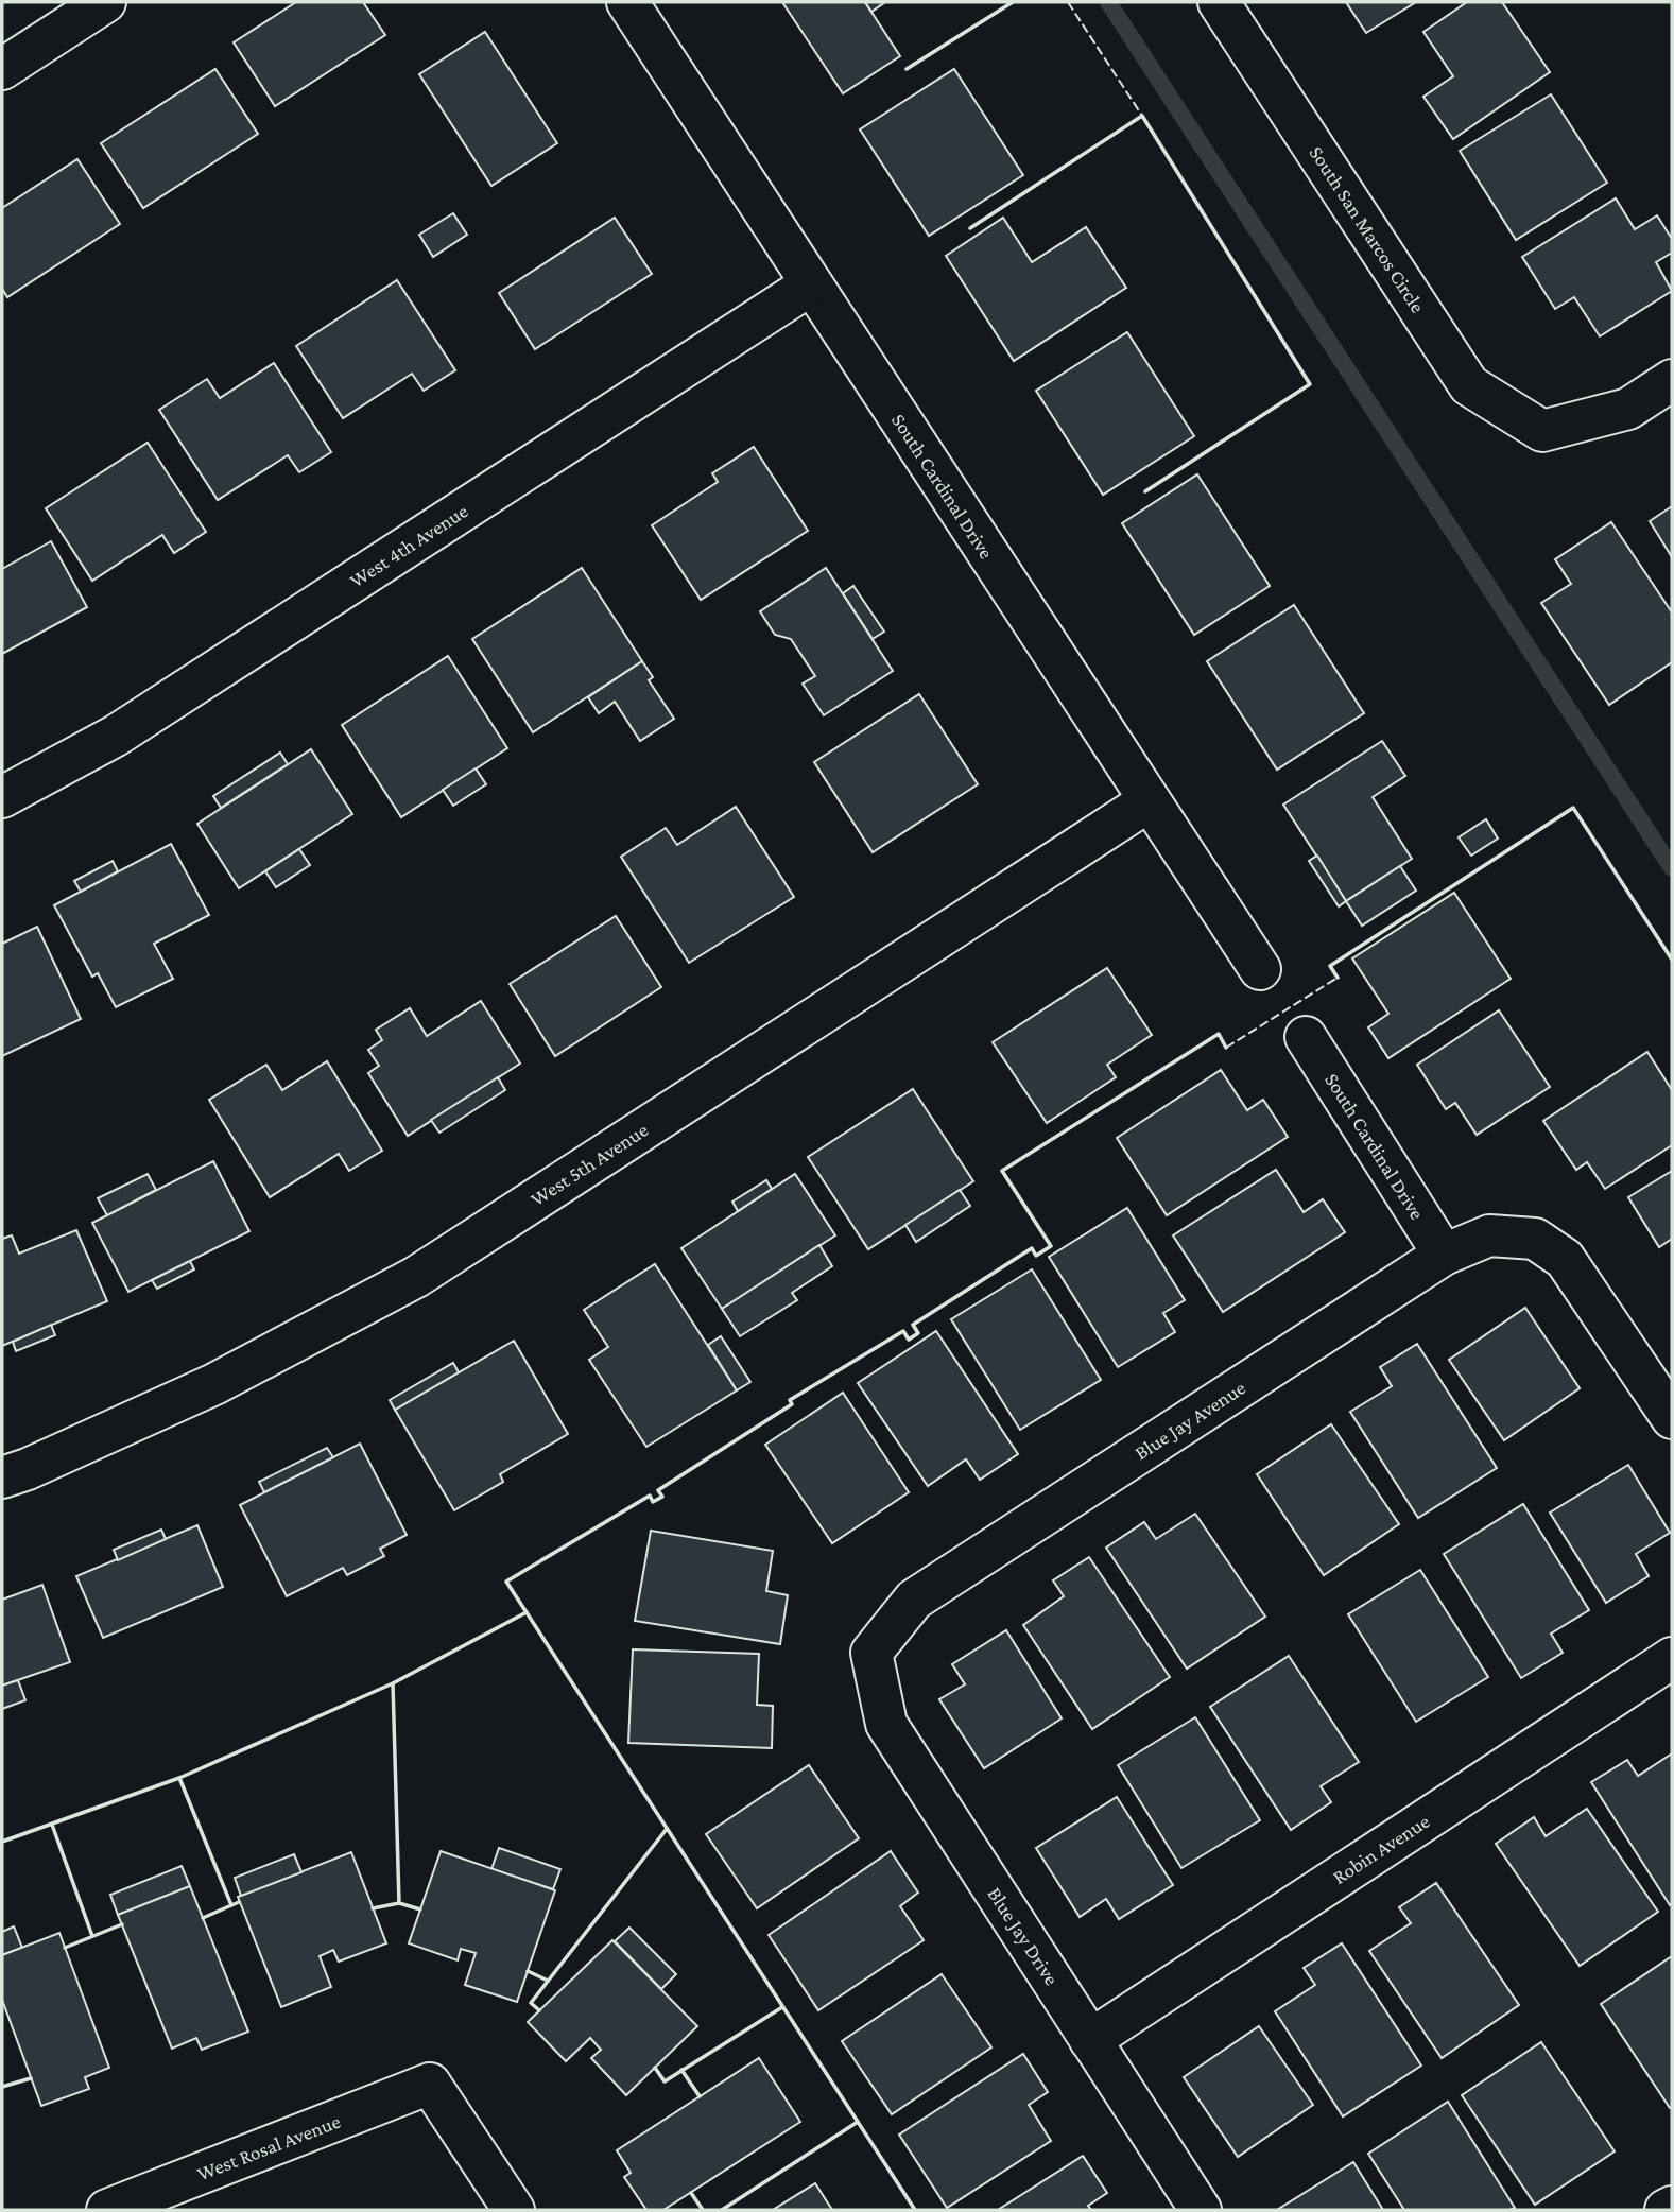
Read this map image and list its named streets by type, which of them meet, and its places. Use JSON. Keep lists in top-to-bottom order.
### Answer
{
  "streets": {
    "street": [
      "South San Marcos Circle",
      "South Cardinal Drive",
      "West 4th Avenue",
      "West 5th Avenue",
      "Blue Jay Avenue",
      "Robin Avenue",
      "Blue Jay Drive",
      "West Rosal Avenue"
    ]
  },
  "crossings": [
    ["South Cardinal Drive", "West 4th Avenue"],
    ["South Cardinal Drive", "West 5th Avenue"],
    ["South Cardinal Drive", "Blue Jay Avenue"],
    ["Blue Jay Avenue", "Blue Jay Drive"],
    ["Robin Avenue", "Blue Jay Drive"]
  ]
}
